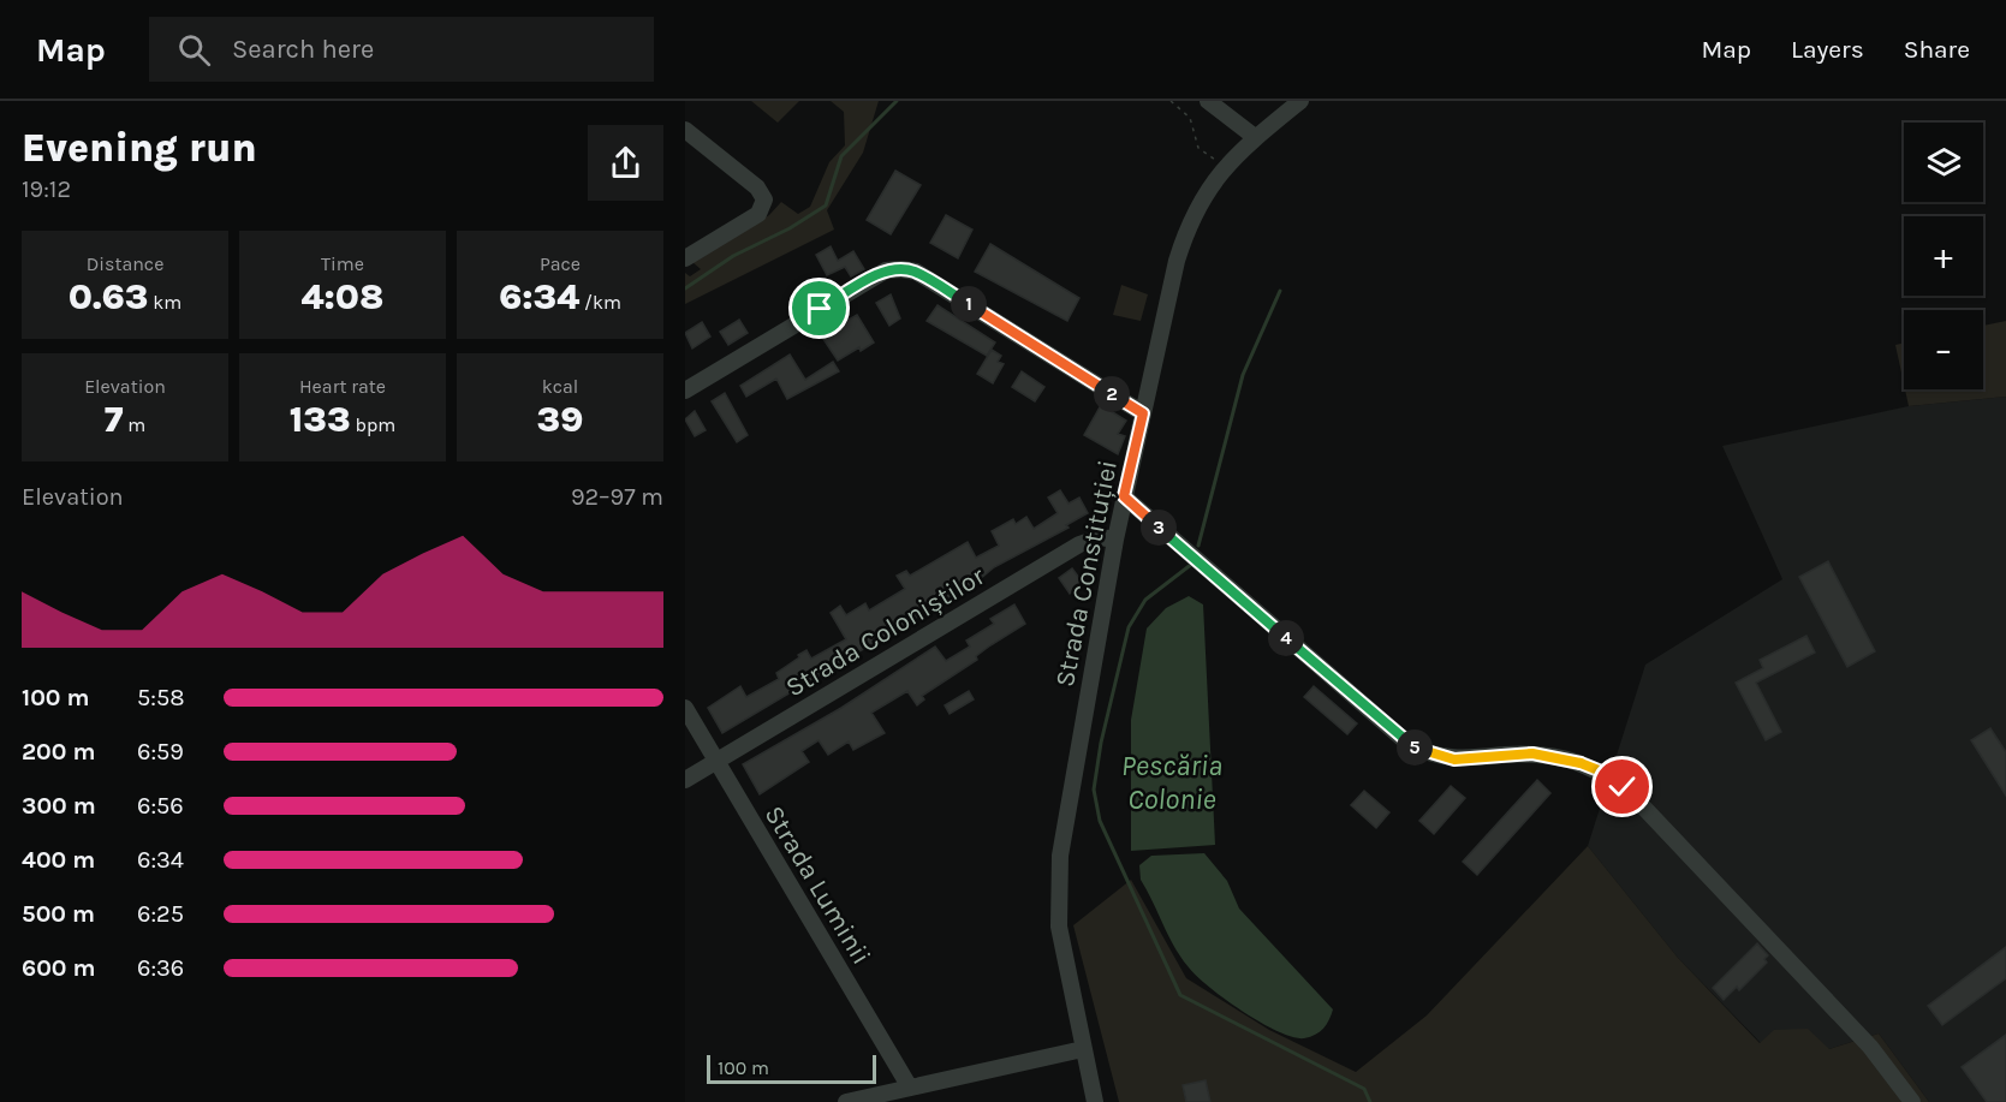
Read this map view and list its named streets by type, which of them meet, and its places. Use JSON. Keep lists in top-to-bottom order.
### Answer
{
  "streets": {
    "street": ["Strada Constituției", "Strada Coloniștilor", "Strada Luminii"]
  },
  "crossings": [
    ["Strada Constituției", "Strada Coloniștilor"],
    ["Strada Coloniștilor", "Strada Luminii"]
  ],
  "water": ["Pescăria Colonie"],
  "scale_bar": "100 m",
  "page": {
    "header": "Map",
    "search": "Search here",
    "nav": ["Map", "Layers", "Share"],
    "heading": ["Evening run", "19:12"],
    "map_buttons": ["+", "−"],
    "stats": [
      ["Distance", "0.63 km"],
      ["Time", "4:08"],
      ["Pace", "6:34 /km"],
      ["Elevation", "7 m"],
      ["Heart rate", "133 bpm"],
      ["kcal", "39"]
    ],
    "pins": [
      "1",
      "2",
      "3",
      "4",
      "5"
    ],
    "chart": ["Elevation", "92–97 m"],
    "list": [
      {
        "name": "100 m",
        "note": "5:58"
      },
      {
        "name": "200 m",
        "note": "6:59"
      },
      {
        "name": "300 m",
        "note": "6:56"
      },
      {
        "name": "400 m",
        "note": "6:34"
      },
      {
        "name": "500 m",
        "note": "6:25"
      },
      {
        "name": "600 m",
        "note": "6:36"
      }
    ],
    "scale": "100 m"
  }
}
